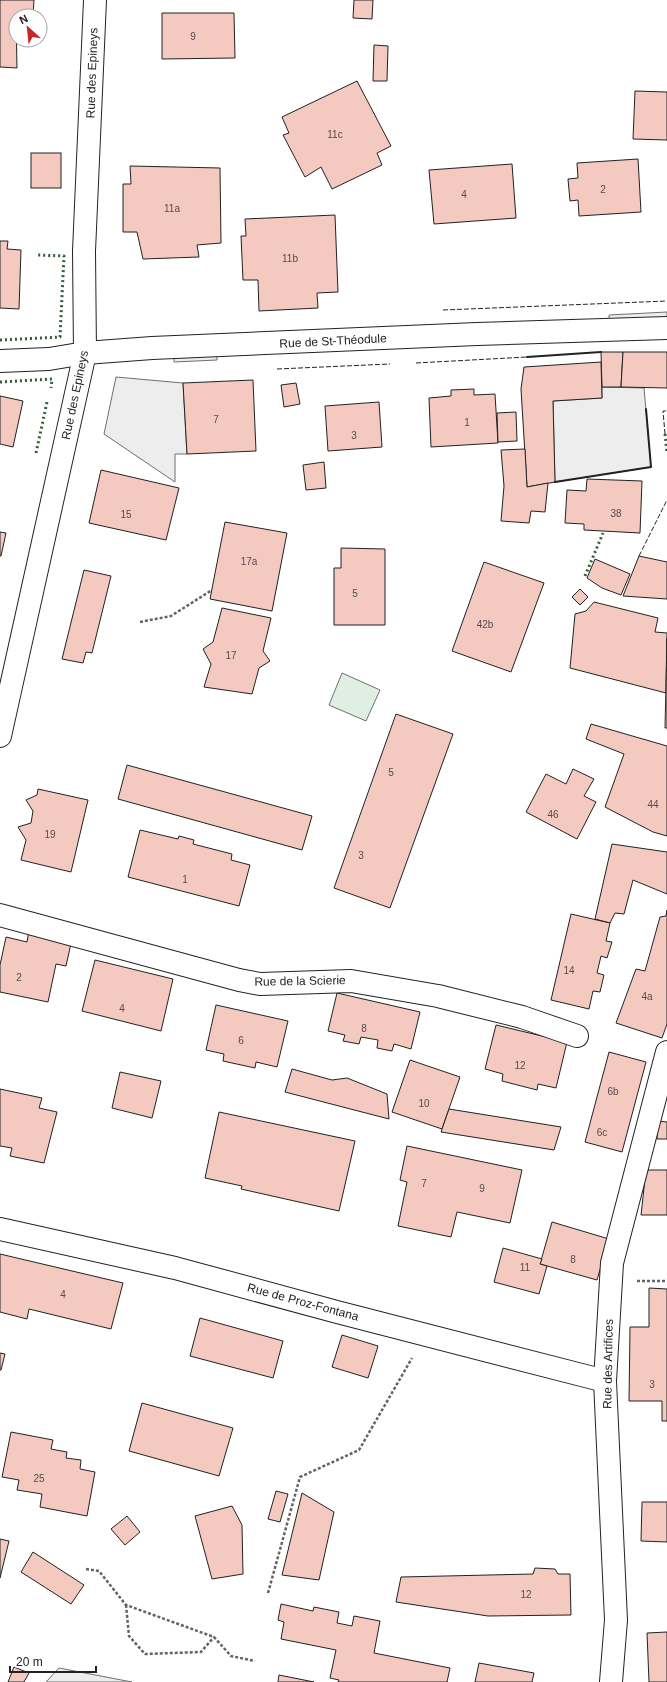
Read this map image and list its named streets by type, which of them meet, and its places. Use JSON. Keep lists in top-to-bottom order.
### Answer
{
  "streets": {
    "street": [
      "Rue des Epineys",
      "Rue de St-Théodule",
      "Rue de la Scierie",
      "Rue de Proz-Fontana",
      "Rue des Artifices"
    ]
  },
  "crossings": [
    ["Rue des Epineys", "Rue de St-Théodule"],
    ["Rue de Proz-Fontana", "Rue des Artifices"]
  ],
  "house_numbers": [
    "9",
    "11c",
    "2",
    "4",
    "11a",
    "11b",
    "7",
    "1",
    "3",
    "38",
    "15",
    "17a",
    "5",
    "42b",
    "17",
    "5",
    "44",
    "46",
    "19",
    "3",
    "1",
    "14",
    "2",
    "4a",
    "4",
    "8",
    "6",
    "12",
    "6b",
    "10",
    "6c",
    "7",
    "9",
    "8",
    "11",
    "4",
    "3",
    "25",
    "12"
  ],
  "scale_bar": "20 m",
  "north": "top left"
}
